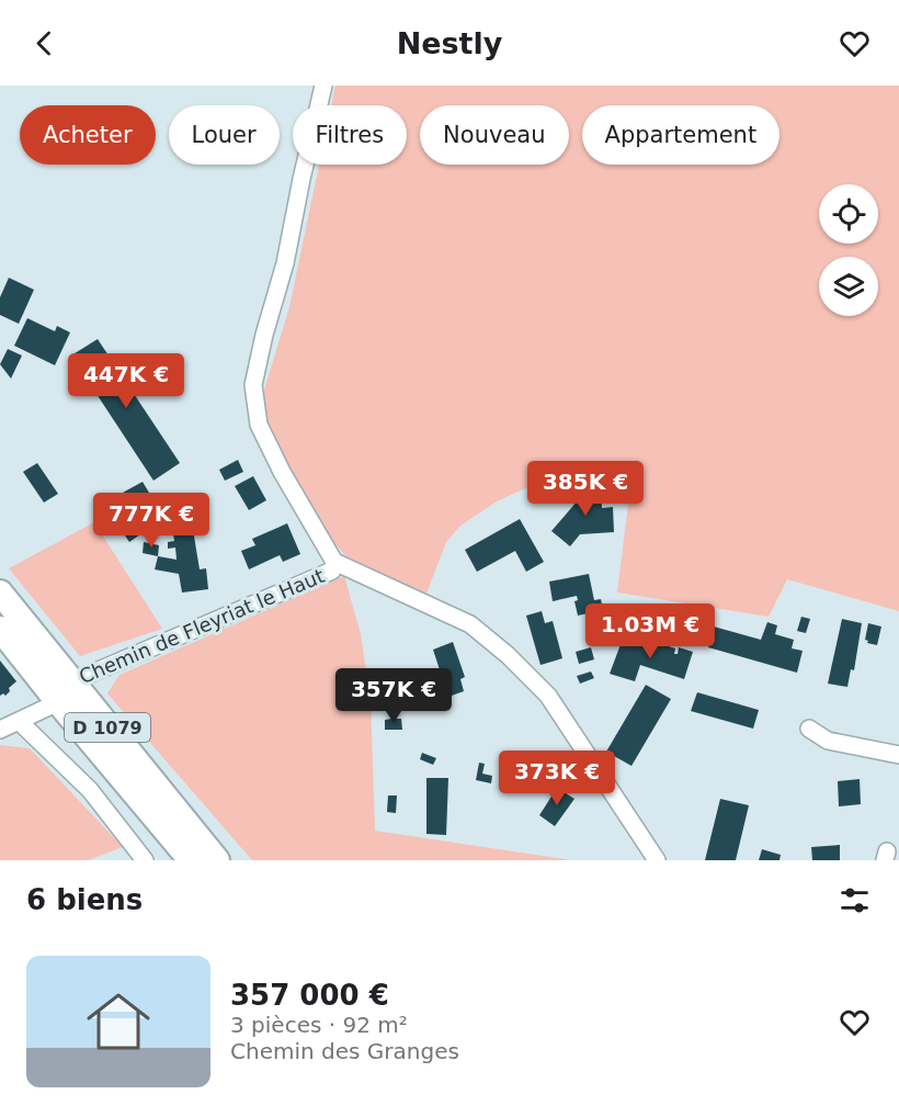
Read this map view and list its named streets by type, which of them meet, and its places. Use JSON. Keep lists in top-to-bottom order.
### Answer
{
  "streets": {
    "main road": ["D 1079"],
    "street": ["Chemin de Fleyriat le Haut"]
  },
  "crossings": [
    ["Chemin de Fleyriat le Haut", "D 1079"]
  ],
  "page": {
    "header": "Nestly",
    "chip": [
      "Acheter",
      "Louer",
      "Filtres",
      "Nouveau",
      "Appartement"
    ],
    "price": [
      "447K €",
      "385K €",
      "777K €",
      "1.03M €",
      "357K €",
      "373K €"
    ],
    "heading": "6 biens",
    "list": [
      {
        "name": "357 000 €",
        "note": "3 pièces · 92 m² · Chemin des Granges"
      }
    ]
  }
}
